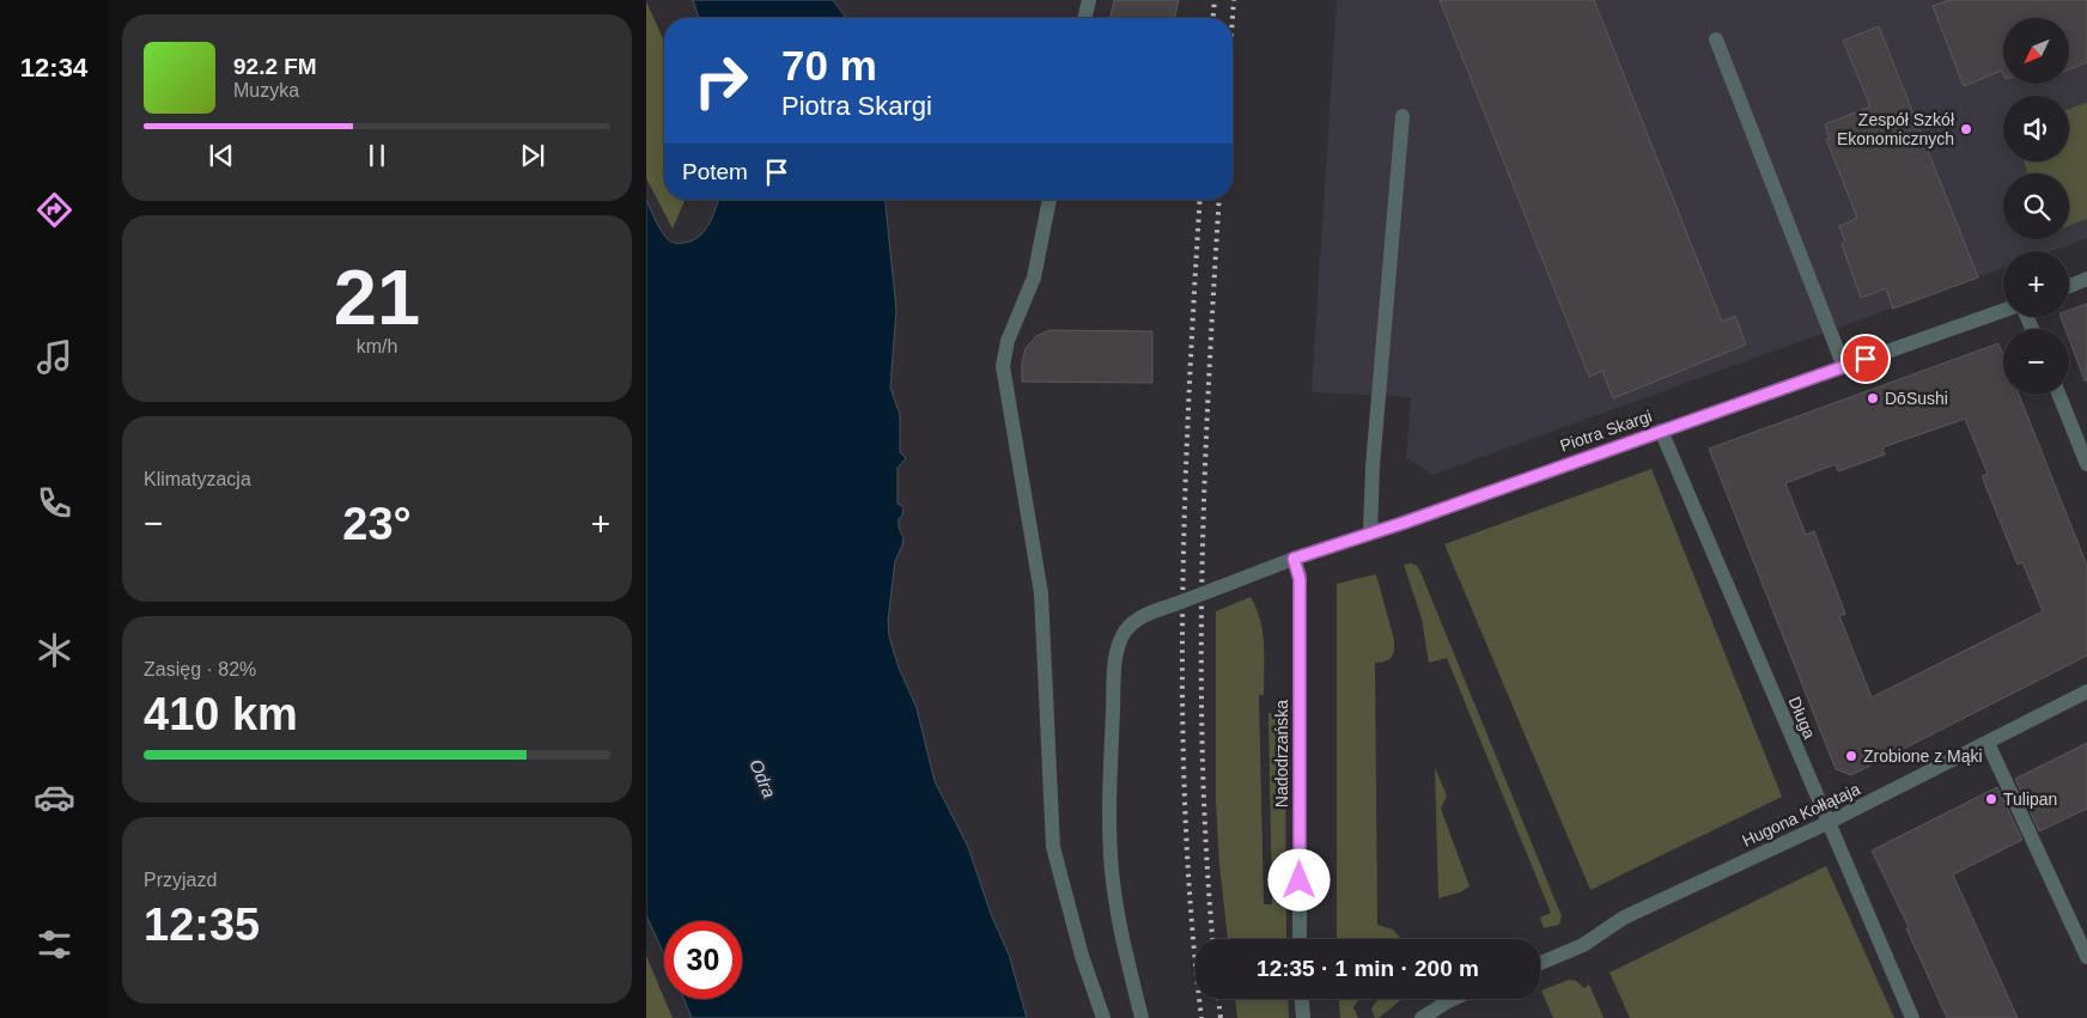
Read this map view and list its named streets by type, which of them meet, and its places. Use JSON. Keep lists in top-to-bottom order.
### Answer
{
  "streets": {
    "street": [
      "Piotra Skargi",
      "Długa",
      "Nadodrzańska",
      "Hugona Kołłątaja"
    ]
  },
  "crossings": [
    ["Piotra Skargi", "Długa"],
    ["Piotra Skargi", "Nadodrzańska"],
    ["Długa", "Hugona Kołłątaja"]
  ],
  "water": ["Odra"],
  "places": [
    "Zespół Szkół Ekonomicznych",
    "DōSushi",
    "Zrobione z Mąki",
    "Tulipan"
  ],
  "north": "bottom left",
  "page": {
    "tabs": "12:34",
    "map_buttons": ["+", "−"],
    "turn": ["70 m", "Piotra Skargi"],
    "song": ["92.2 FM", "Muzyka"],
    "then": "Potem",
    "tile": [
      ["21", "km/h"],
      "Klimatyzacja",
      ["Zasięg · 82%", "410 km"],
      ["Przyjazd", "12:35"]
    ],
    "heat": ["−", "23°", "+"],
    "limit": "30",
    "trip": "12:35 · 1 min · 200 m"
  }
}
